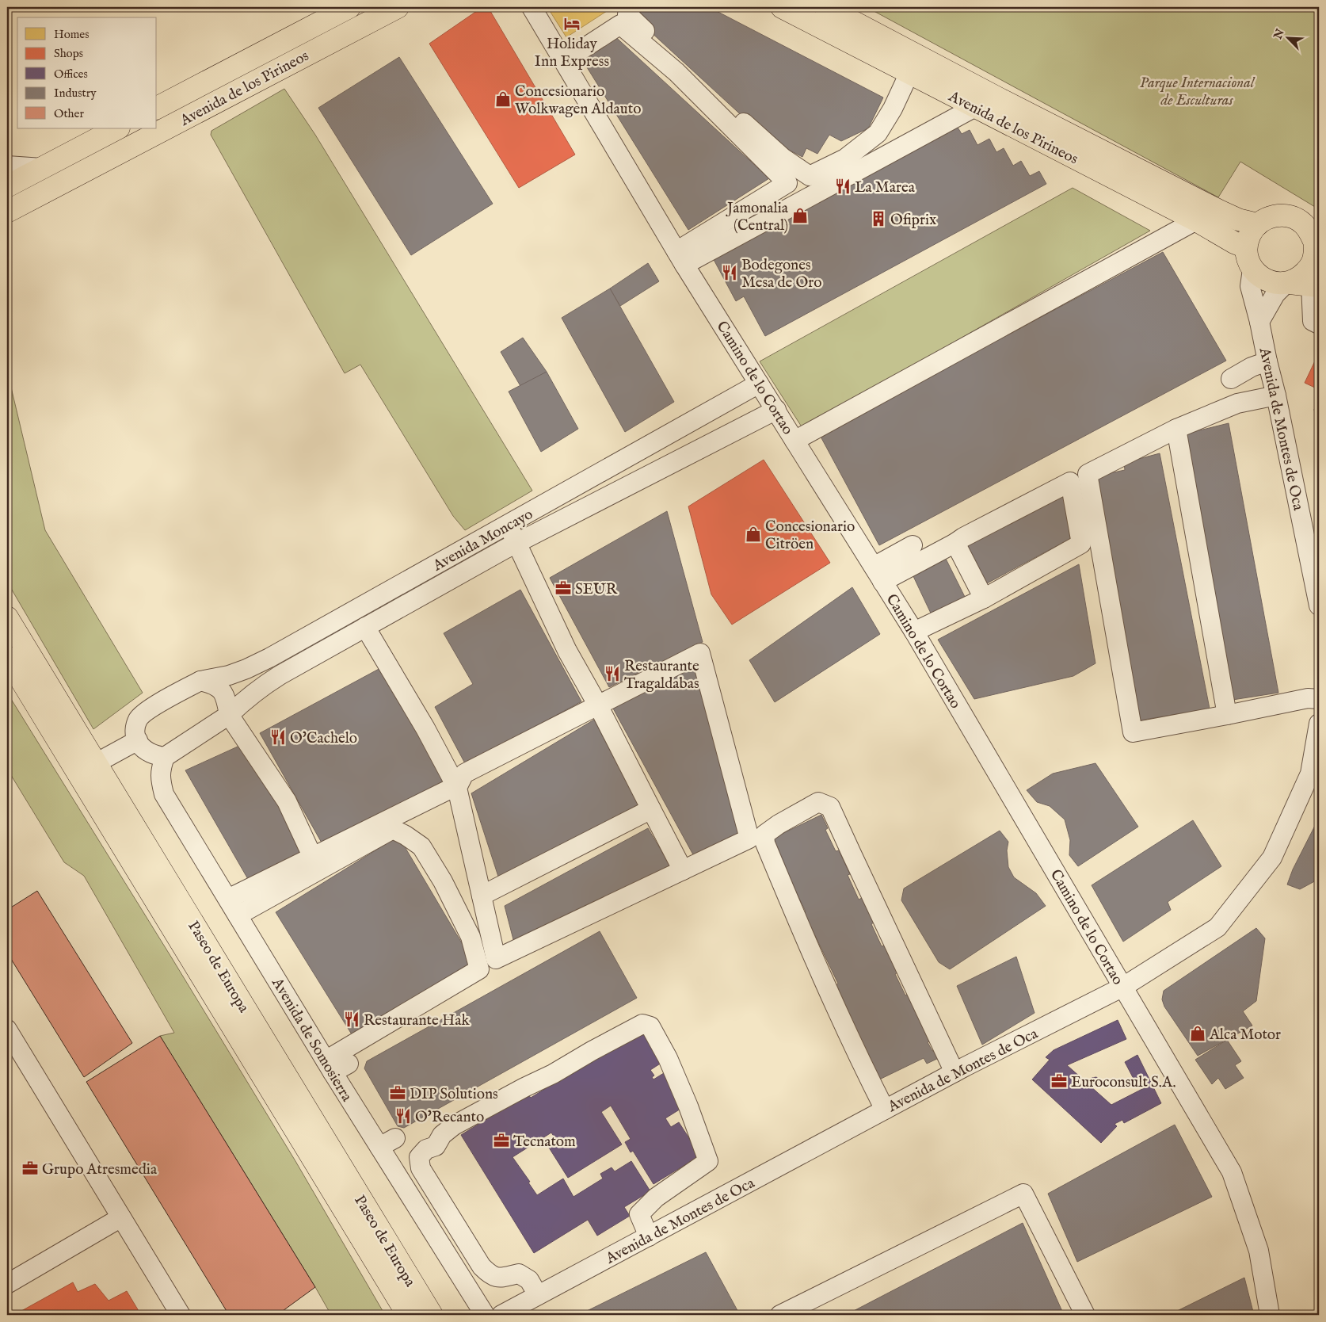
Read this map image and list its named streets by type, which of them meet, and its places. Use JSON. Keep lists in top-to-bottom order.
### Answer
{
  "streets": {
    "main road": ["Avenida de los Pirineos", "Paseo de Europa"],
    "street": [
      "Camino de lo Cortao",
      "Avenida de Montes de Oca",
      "Avenida Moncayo",
      "Avenida de Somosierra"
    ]
  },
  "crossings": [
    ["Avenida de los Pirineos", "Avenida de Montes de Oca"],
    ["Camino de lo Cortao", "Avenida de Montes de Oca"],
    ["Camino de lo Cortao", "Avenida Moncayo"],
    ["Avenida Moncayo", "Avenida de Somosierra"]
  ],
  "parks": ["Parque Internacional de Esculturas"],
  "places": {
    "hotel": ["Holiday Inn Express"],
    "shop": [
      "Concesionario Wolkwagen Aldauto",
      "Jamonalia (Central)",
      "Concesionario Citröen",
      "Alca Motor"
    ],
    "restaurant": [
      "La Marea",
      "Bodegones Mesa de Oro",
      "Restaurante Tragaldabas",
      "O'Cachelo",
      "Restaurante Hak",
      "O'Recanto"
    ],
    "building": ["Ofiprix"],
    "office": [
      "SEUR",
      "Euroconsult S.A.",
      "DIP Solutions",
      "Tecnatom",
      "Grupo Atresmedia"
    ]
  },
  "legend": [
    "Homes",
    "Shops",
    "Offices",
    "Industry",
    "Other"
  ],
  "north": "top left"
}
